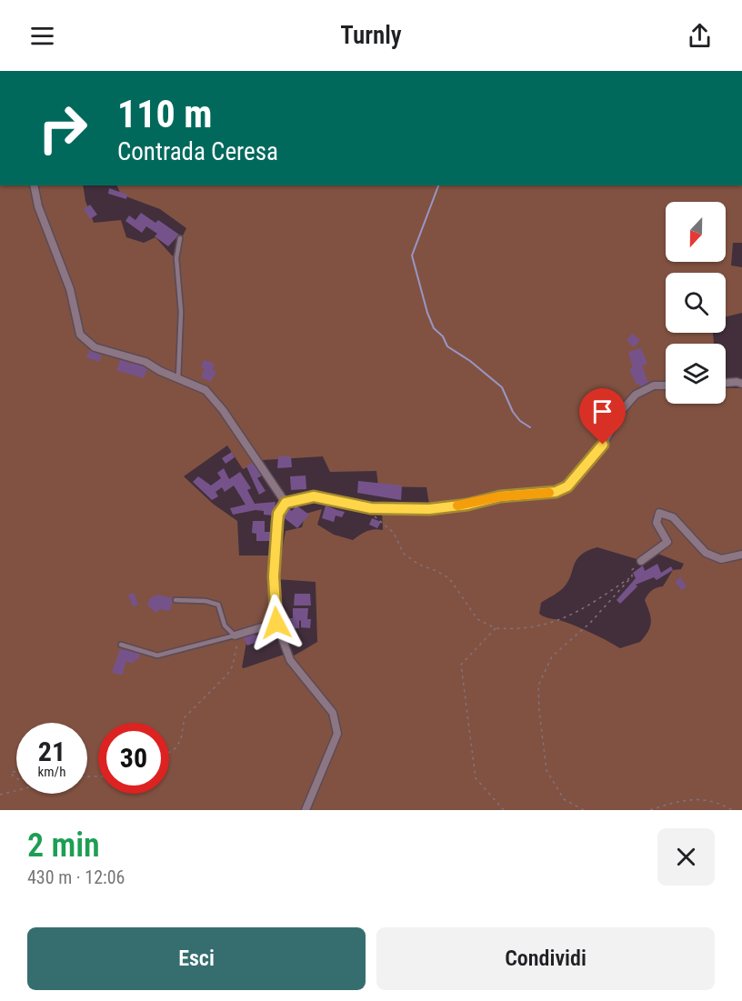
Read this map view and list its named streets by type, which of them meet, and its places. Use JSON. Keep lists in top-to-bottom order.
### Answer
{
  "north": "bottom",
  "page": {
    "header": "Turnly",
    "turn": ["110 m", "Contrada Ceresa"],
    "speed": "21 km/h",
    "limit": "30",
    "heading": ["2 min", "430 m · 12:06"],
    "buttons": ["Esci", "Condividi"]
  }
}
